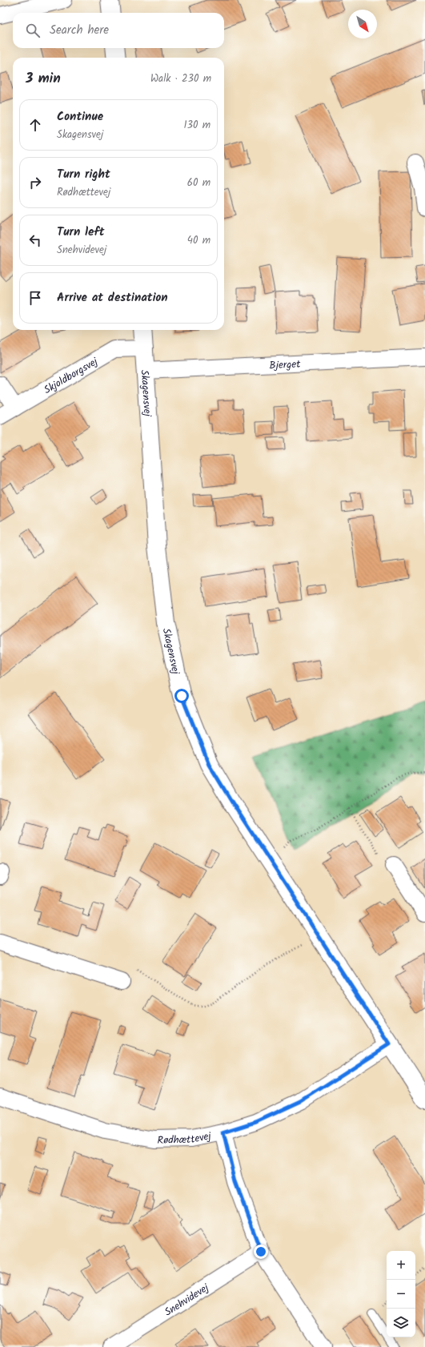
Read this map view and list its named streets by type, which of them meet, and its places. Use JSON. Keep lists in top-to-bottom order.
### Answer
{
  "streets": {
    "street": [
      "Bjerget",
      "Skjoldborgsvej",
      "Skagensvej",
      "Rødhættevej",
      "Snehvidevej"
    ]
  },
  "crossings": [
    ["Bjerget", "Skagensvej"],
    ["Skjoldborgsvej", "Skagensvej"],
    ["Skagensvej", "Rødhættevej"]
  ],
  "north": "bottom right",
  "page": {
    "search": "Search here",
    "heading": ["3 min", "Walk · 230 m"],
    "list": [
      ["Continue", "Skagensvej", "130 m"],
      ["Turn right", "Rødhættevej", "60 m"],
      ["Turn left", "Snehvidevej", "40 m"],
      "Arrive at destination"
    ],
    "map_buttons": ["+", "−"]
  }
}
